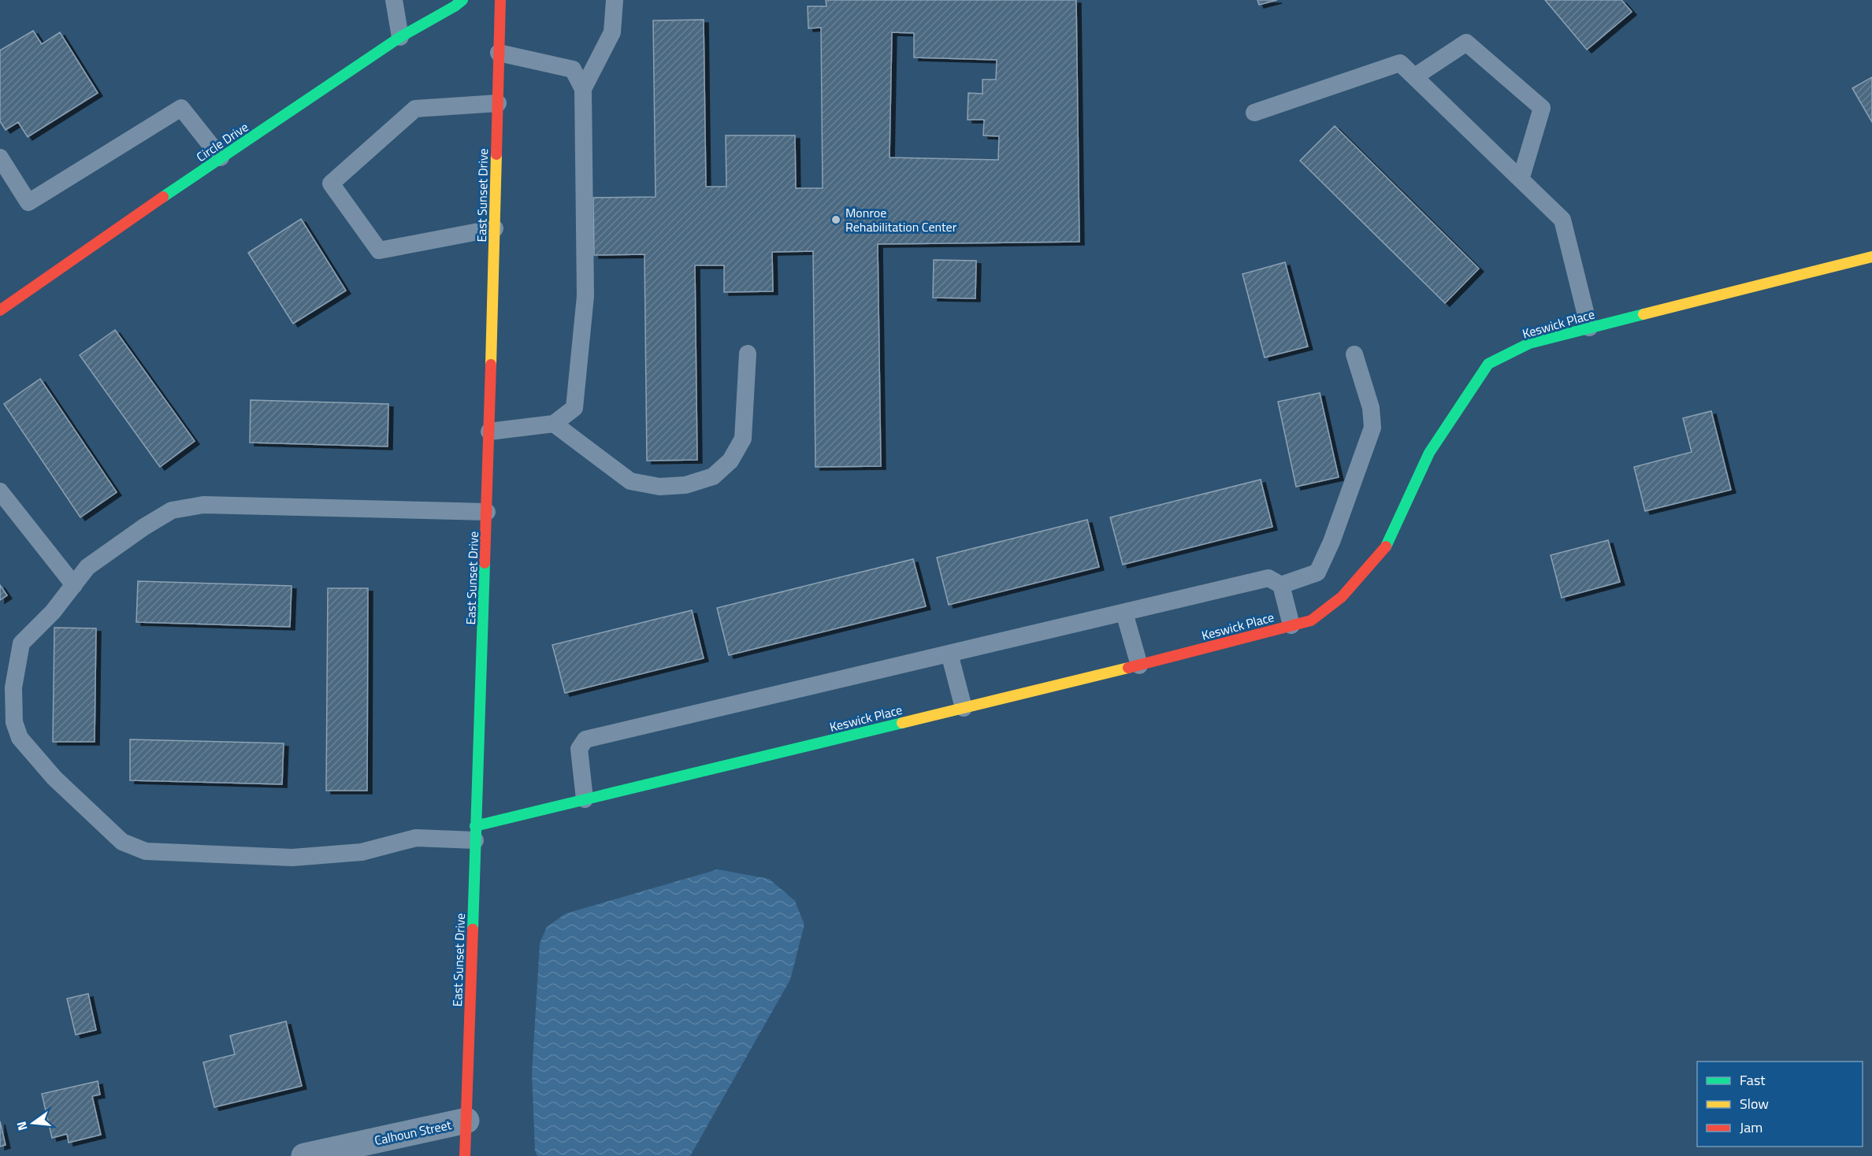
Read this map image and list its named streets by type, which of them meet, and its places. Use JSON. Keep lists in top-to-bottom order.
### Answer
{
  "streets": {
    "street": [
      "Circle Drive",
      "East Sunset Drive",
      "Keswick Place",
      "Calhoun Street"
    ]
  },
  "crossings": [
    ["East Sunset Drive", "Keswick Place"],
    ["East Sunset Drive", "Calhoun Street"]
  ],
  "places": ["Monroe Rehabilitation Center"],
  "legend": ["Fast", "Slow", "Jam"],
  "north": "left"
}
